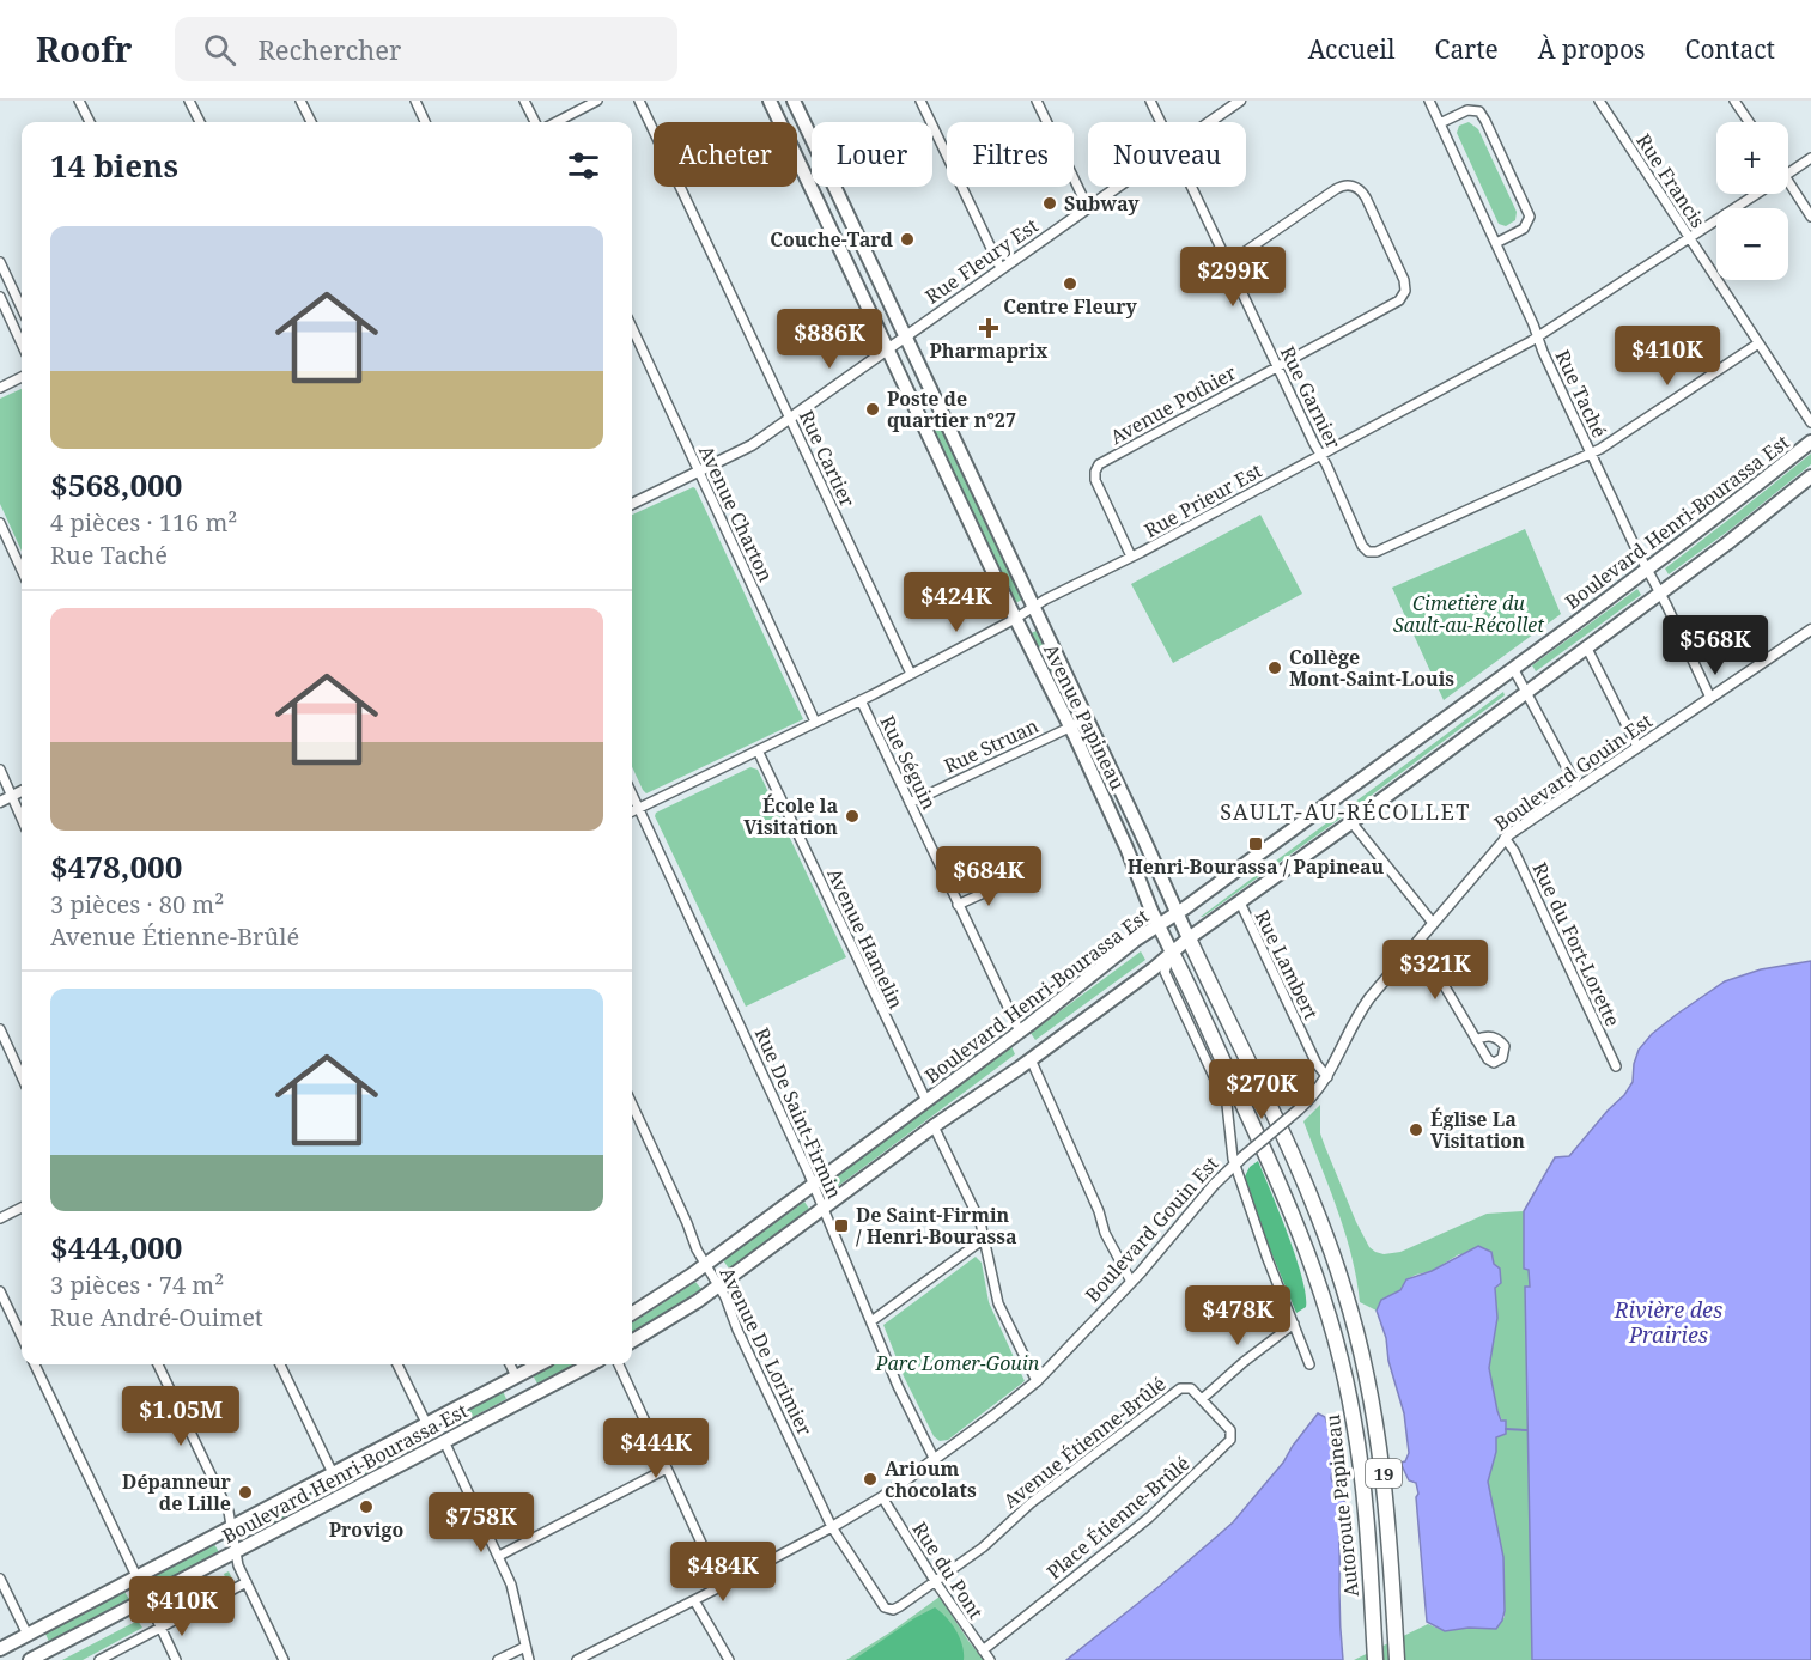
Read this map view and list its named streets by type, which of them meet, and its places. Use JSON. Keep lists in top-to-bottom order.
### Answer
{
  "streets": {
    "highway": ["19", "Autoroute Papineau"],
    "main road": ["Boulevard Henri-Bourassa Est", "Avenue Papineau"],
    "street": [
      "Rue Francis",
      "Rue Fleury Est",
      "Rue Taché",
      "Rue Garnier",
      "Avenue Pothier",
      "Rue Cartier",
      "Rue Prieur Est",
      "Avenue Charton",
      "Rue Struan",
      "Rue Séguin",
      "Boulevard Gouin Est",
      "Avenue Hamelin",
      "Rue du Fort-Lorette",
      "Rue Lambert",
      "Rue De Saint-Firmin",
      "Avenue De Lorimier",
      "Avenue Étienne-Brûlé",
      "Place Étienne-Brûlé",
      "Rue du Pont"
    ]
  },
  "crossings": [
    ["Rue Francis", "Rue Prieur Est"],
    ["Rue Fleury Est", "Rue Cartier"],
    ["Rue Fleury Est", "Avenue Charton"],
    ["Rue Fleury Est", "Avenue Papineau"],
    ["Rue Taché", "Rue Garnier"],
    ["Rue Taché", "Rue Prieur Est"],
    ["Rue Taché", "Boulevard Henri-Bourassa Est"],
    ["Rue Taché", "Boulevard Gouin Est"],
    ["Rue Garnier", "Avenue Pothier"],
    ["Rue Garnier", "Rue Prieur Est"],
    ["Avenue Pothier", "Rue Prieur Est"],
    ["Rue Cartier", "Rue Prieur Est"],
    ["Rue Prieur Est", "Avenue Charton"],
    ["Rue Prieur Est", "Avenue Papineau"],
    ["Rue Prieur Est", "Rue Séguin"],
    ["Rue Prieur Est", "Avenue Hamelin"],
    ["Rue Prieur Est", "Rue De Saint-Firmin"],
    ["Boulevard Henri-Bourassa Est", "Avenue Papineau"],
    ["Boulevard Henri-Bourassa Est", "Rue Séguin"],
    ["Boulevard Henri-Bourassa Est", "Avenue Hamelin"],
    ["Boulevard Henri-Bourassa Est", "Rue De Saint-Firmin"],
    ["Boulevard Henri-Bourassa Est", "Avenue De Lorimier"],
    ["Avenue Papineau", "Rue Struan"],
    ["Avenue Papineau", "Boulevard Gouin Est"],
    ["Avenue Papineau", "19"],
    ["Avenue Papineau", "Autoroute Papineau"],
    ["Rue Struan", "Rue Séguin"],
    ["Boulevard Gouin Est", "Rue du Fort-Lorette"],
    ["Boulevard Gouin Est", "Rue Lambert"],
    ["Boulevard Gouin Est", "Rue De Saint-Firmin"],
    ["Boulevard Gouin Est", "Avenue De Lorimier"],
    ["Boulevard Gouin Est", "Rue du Pont"],
    ["Avenue De Lorimier", "Avenue Étienne-Brûlé"],
    ["Avenue Étienne-Brûlé", "Place Étienne-Brûlé"],
    ["Avenue Étienne-Brûlé", "Rue du Pont"],
    ["Place Étienne-Brûlé", "Rue du Pont"]
  ],
  "districts": ["SAULT-AU-RÉCOLLET"],
  "water": ["Rivière des Prairies"],
  "parks": ["Cimetière du Sault-au-Récollet", "Parc Lomer-Gouin"],
  "places": {
    "other": [
      "Subway",
      "Couche-Tard",
      "Centre Fleury",
      "Poste de quartier n°27",
      "Collège Mont-Saint-Louis",
      "École la Visitation",
      "Église La Visitation",
      "Arioum chocolats",
      "Dépanneur de Lille",
      "Provigo"
    ],
    "health": ["Pharmaprix"],
    "transit": ["Henri-Bourassa / Papineau", "De Saint-Firmin / Henri-Bourassa"]
  },
  "page": {
    "header": "Roofr",
    "search": "Rechercher",
    "nav": [
      "Accueil",
      "Carte",
      "À propos",
      "Contact"
    ],
    "map_buttons": ["+", "−"],
    "chip": [
      "Acheter",
      "Louer",
      "Filtres",
      "Nouveau"
    ],
    "heading": "14 biens",
    "list": [
      {
        "name": "$568,000",
        "note": "4 pièces · 116 m² · Rue Taché"
      },
      {
        "name": "$478,000",
        "note": "3 pièces · 80 m² · Avenue Étienne-Brûlé"
      },
      {
        "name": "$444,000",
        "note": "3 pièces · 74 m² · Rue André-Ouimet"
      }
    ],
    "price": [
      "$299K",
      "$886K",
      "$410K",
      "$424K",
      "$568K",
      "$684K",
      "$321K",
      "$270K",
      "$478K",
      "$1.05M",
      "$444K",
      "$758K",
      "$484K",
      "$410K"
    ]
  }
}
